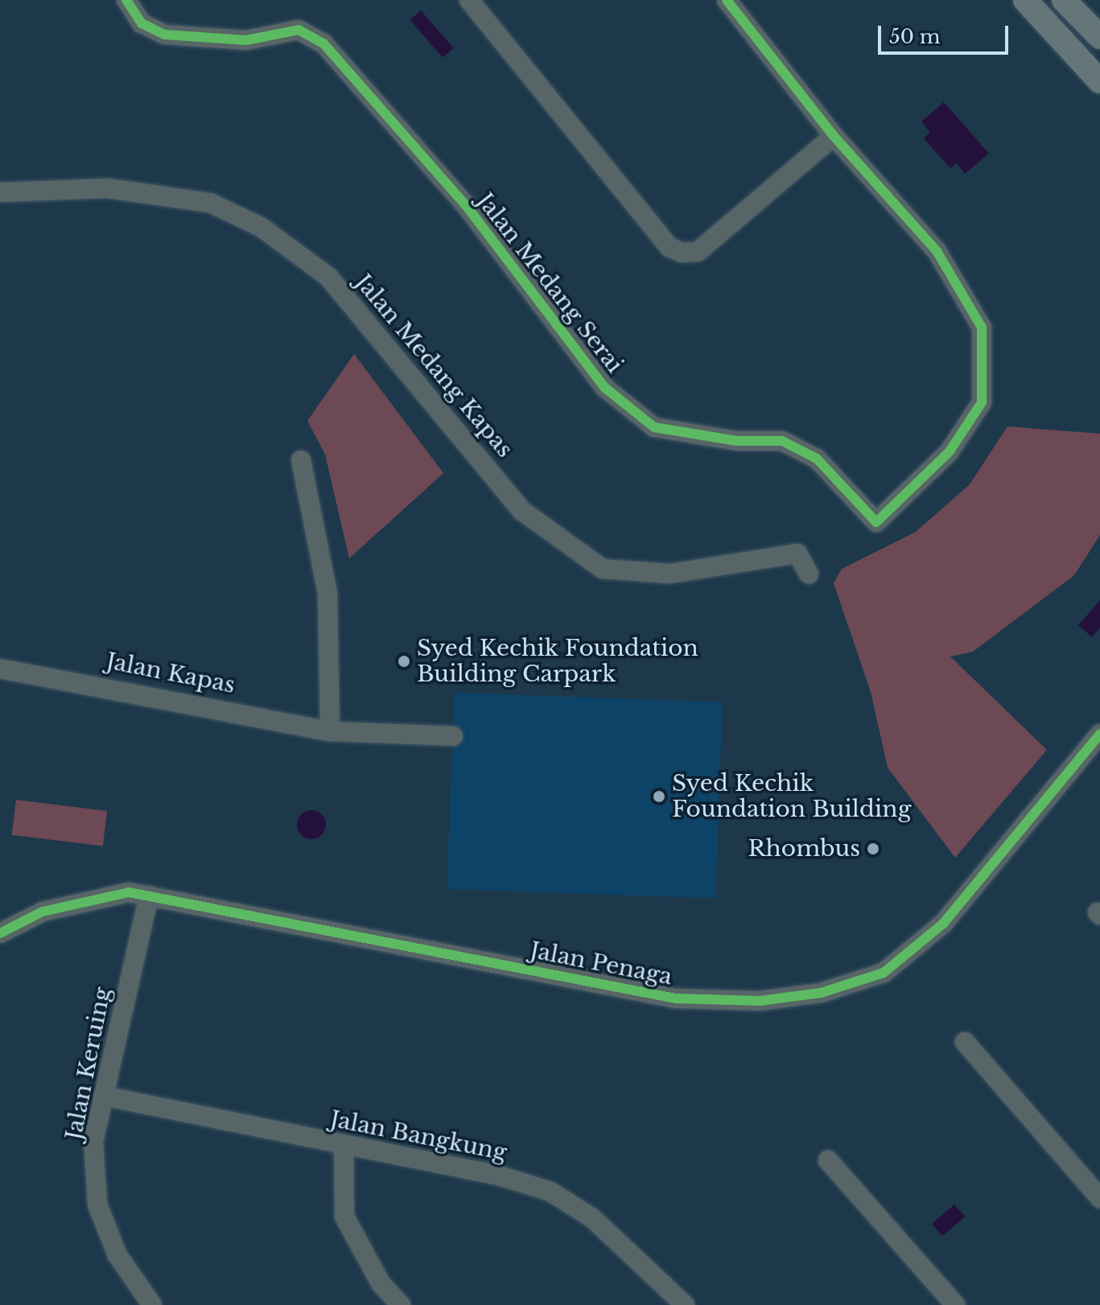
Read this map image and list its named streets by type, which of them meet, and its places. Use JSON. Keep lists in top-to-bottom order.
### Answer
{
  "streets": {
    "street": [
      "Jalan Medang Serai",
      "Jalan Medang Kapas",
      "Jalan Kapas",
      "Jalan Penaga",
      "Jalan Keruing",
      "Jalan Bangkung"
    ]
  },
  "crossings": [
    ["Jalan Penaga", "Jalan Keruing"],
    ["Jalan Keruing", "Jalan Bangkung"]
  ],
  "places": ["Syed Kechik Foundation Building Carpark", "Syed Kechik Foundation Building", "Rhombus"],
  "scale_bar": "50 m"
}
